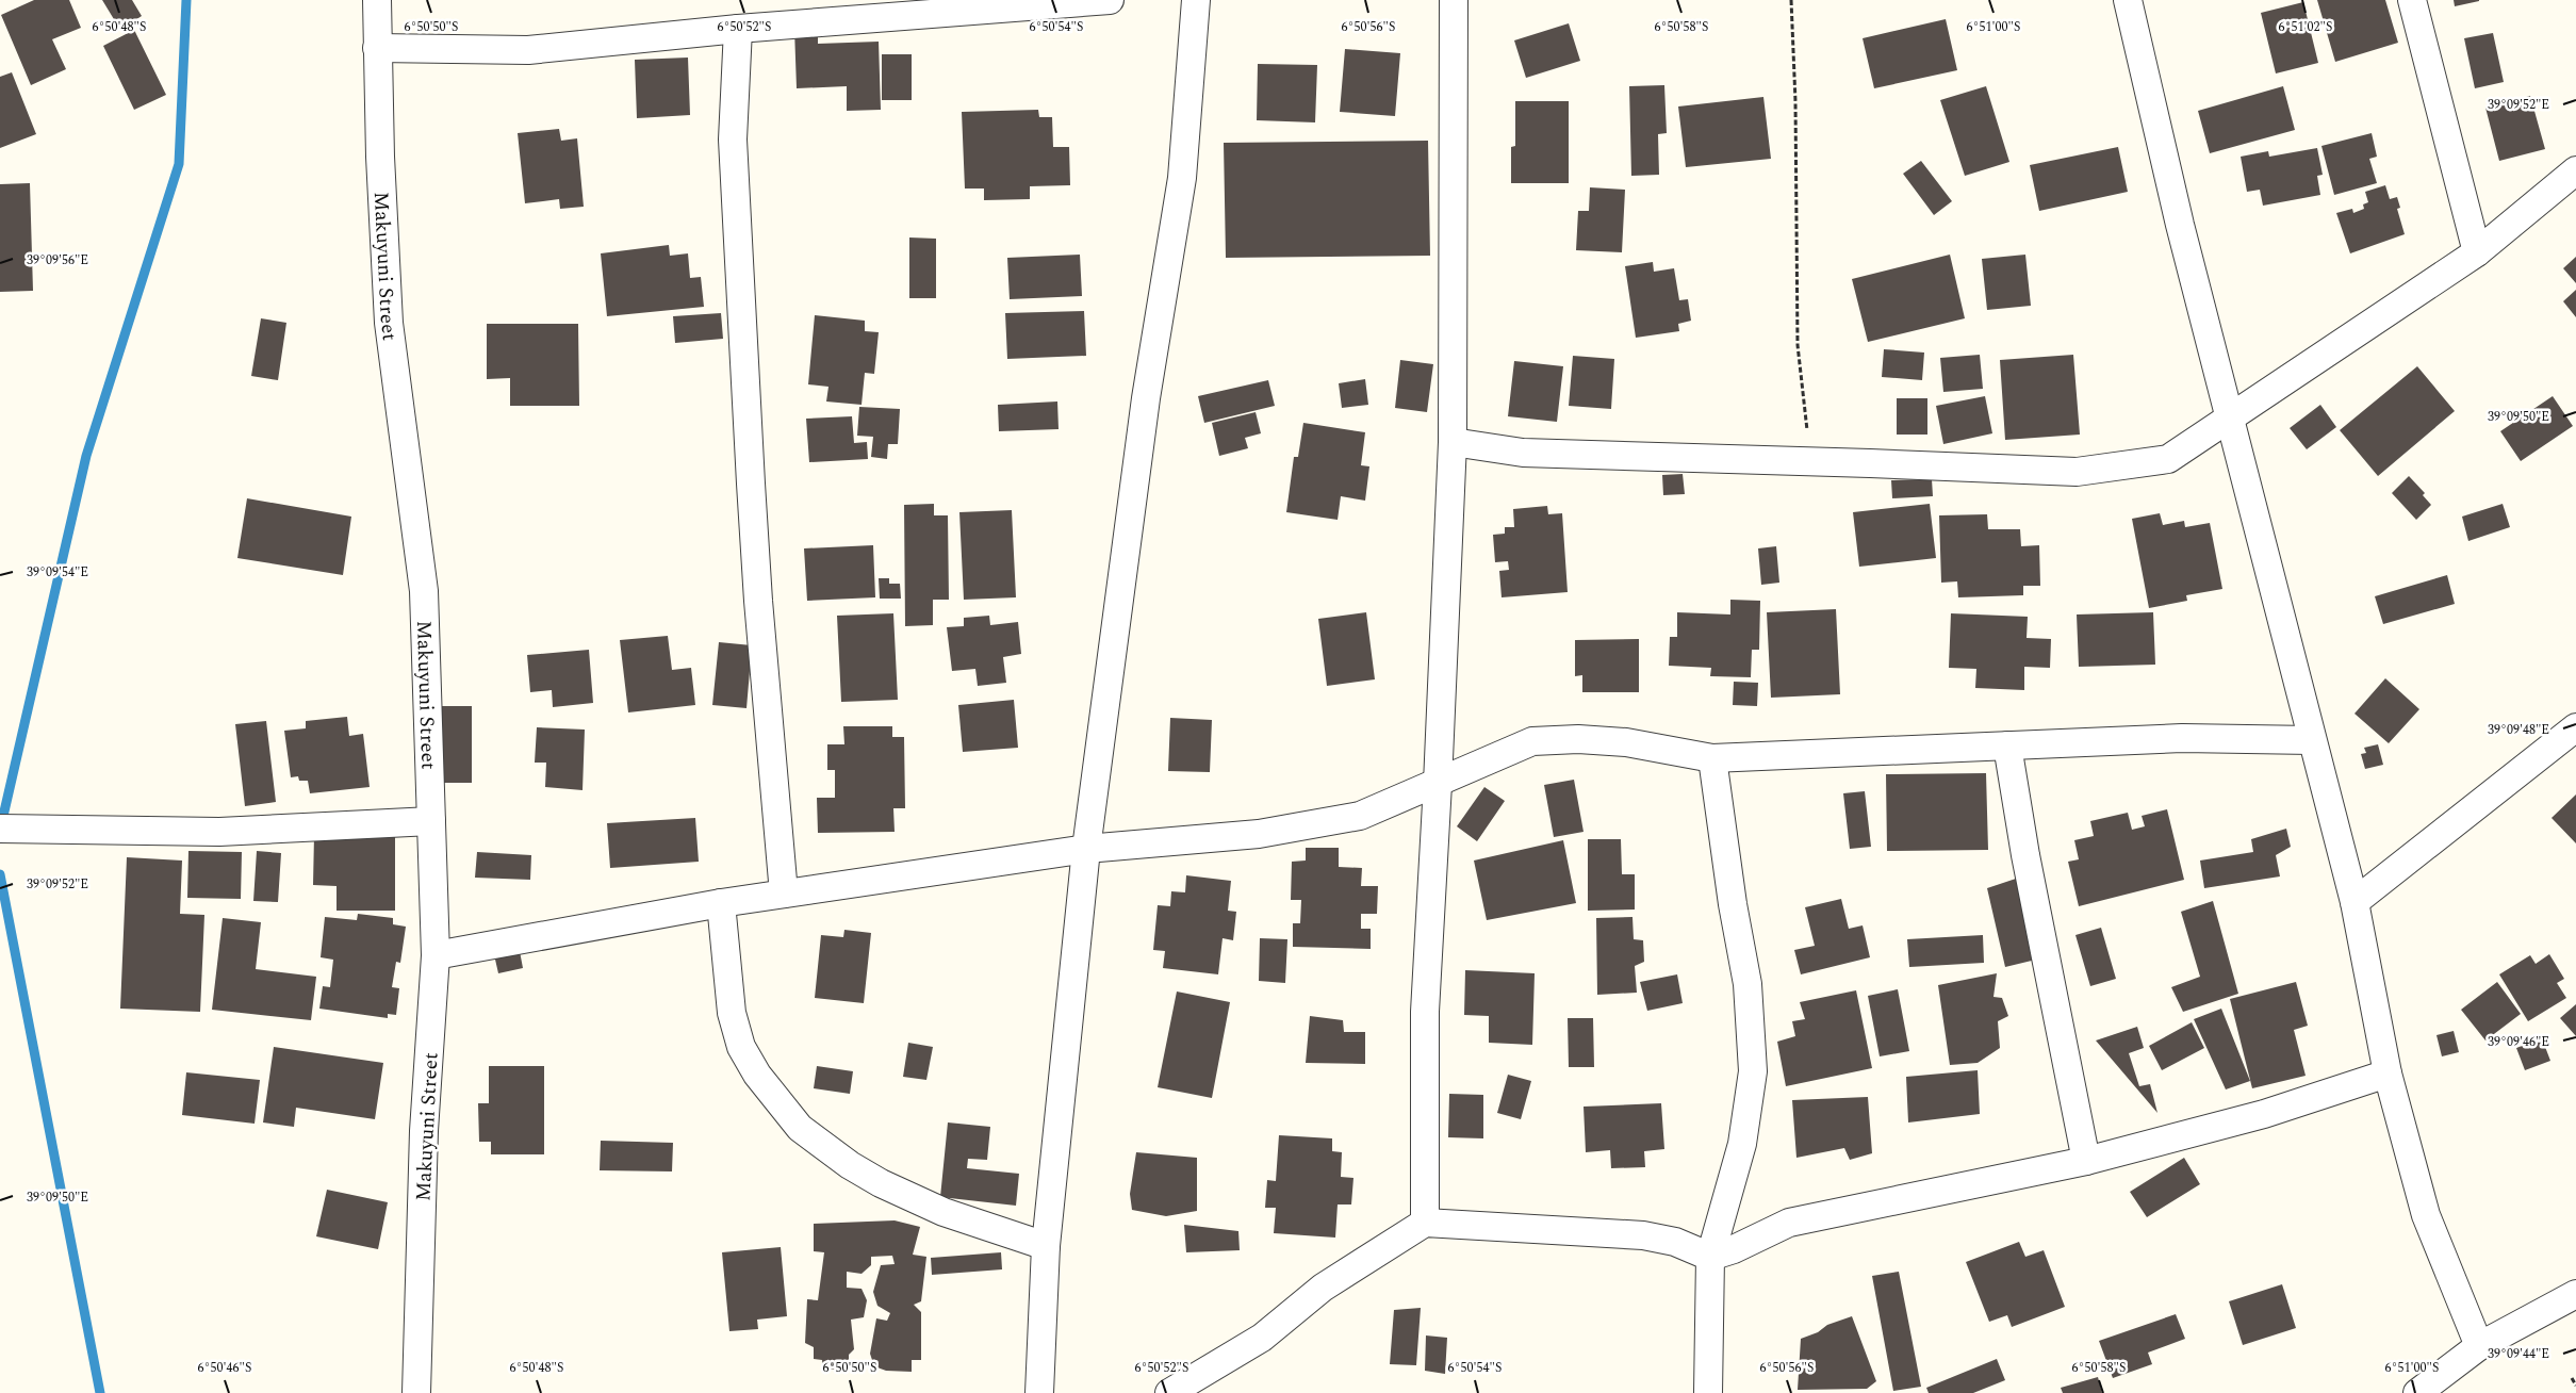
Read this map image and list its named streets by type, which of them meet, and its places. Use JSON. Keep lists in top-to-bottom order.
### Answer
{
  "streets": {
    "street": ["Makuyuni Street"]
  },
  "coordinates": [
    "6°50'48\"S",
    "6°50'50\"S",
    "6°50'52\"S",
    "6°50'54\"S",
    "6°50'56\"S",
    "6°50'58\"S",
    "6°51'00\"S",
    "6°51'02\"S",
    "39°09'52\"E",
    "39°09'56\"E",
    "39°09'50\"E",
    "39°09'54\"E",
    "39°09'48\"E",
    "39°09'46\"E",
    "39°09'44\"E",
    "6°50'46\"S"
  ]
}
